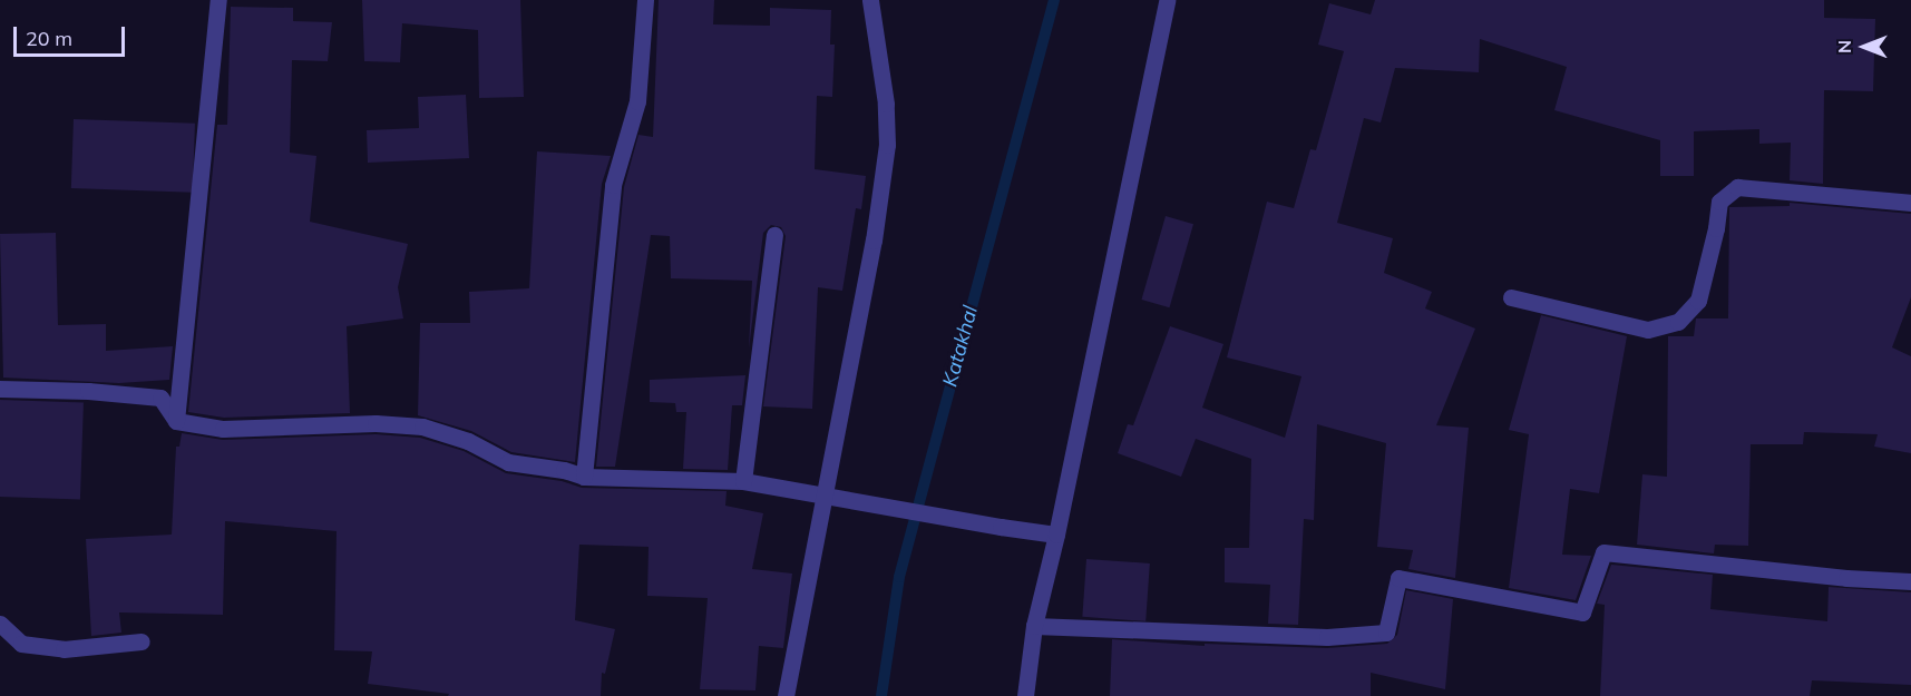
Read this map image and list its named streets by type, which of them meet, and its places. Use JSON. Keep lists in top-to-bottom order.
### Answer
{
  "water": ["Katakhal"],
  "scale_bar": "20 m",
  "north": "left"
}
